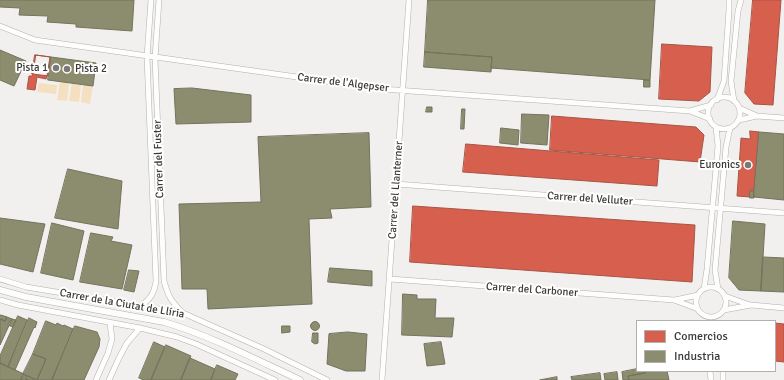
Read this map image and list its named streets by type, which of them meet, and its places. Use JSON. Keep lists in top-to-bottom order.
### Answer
{
  "streets": {
    "street": [
      "Carrer de l'Algepser",
      "Carrer del Fuster",
      "Carrer del Llanterner",
      "Carrer del Velluter",
      "Carrer del Carboner",
      "Carrer de la Ciutat de Llíria"
    ]
  },
  "crossings": [
    ["Carrer de l'Algepser", "Carrer del Fuster"],
    ["Carrer de l'Algepser", "Carrer del Llanterner"],
    ["Carrer del Fuster", "Carrer de la Ciutat de Llíria"],
    ["Carrer del Llanterner", "Carrer del Velluter"],
    ["Carrer del Llanterner", "Carrer del Carboner"]
  ],
  "places": ["Pista 1", "Pista 2", "Euronics"],
  "legend": ["Comercios", "Industria"]
}
